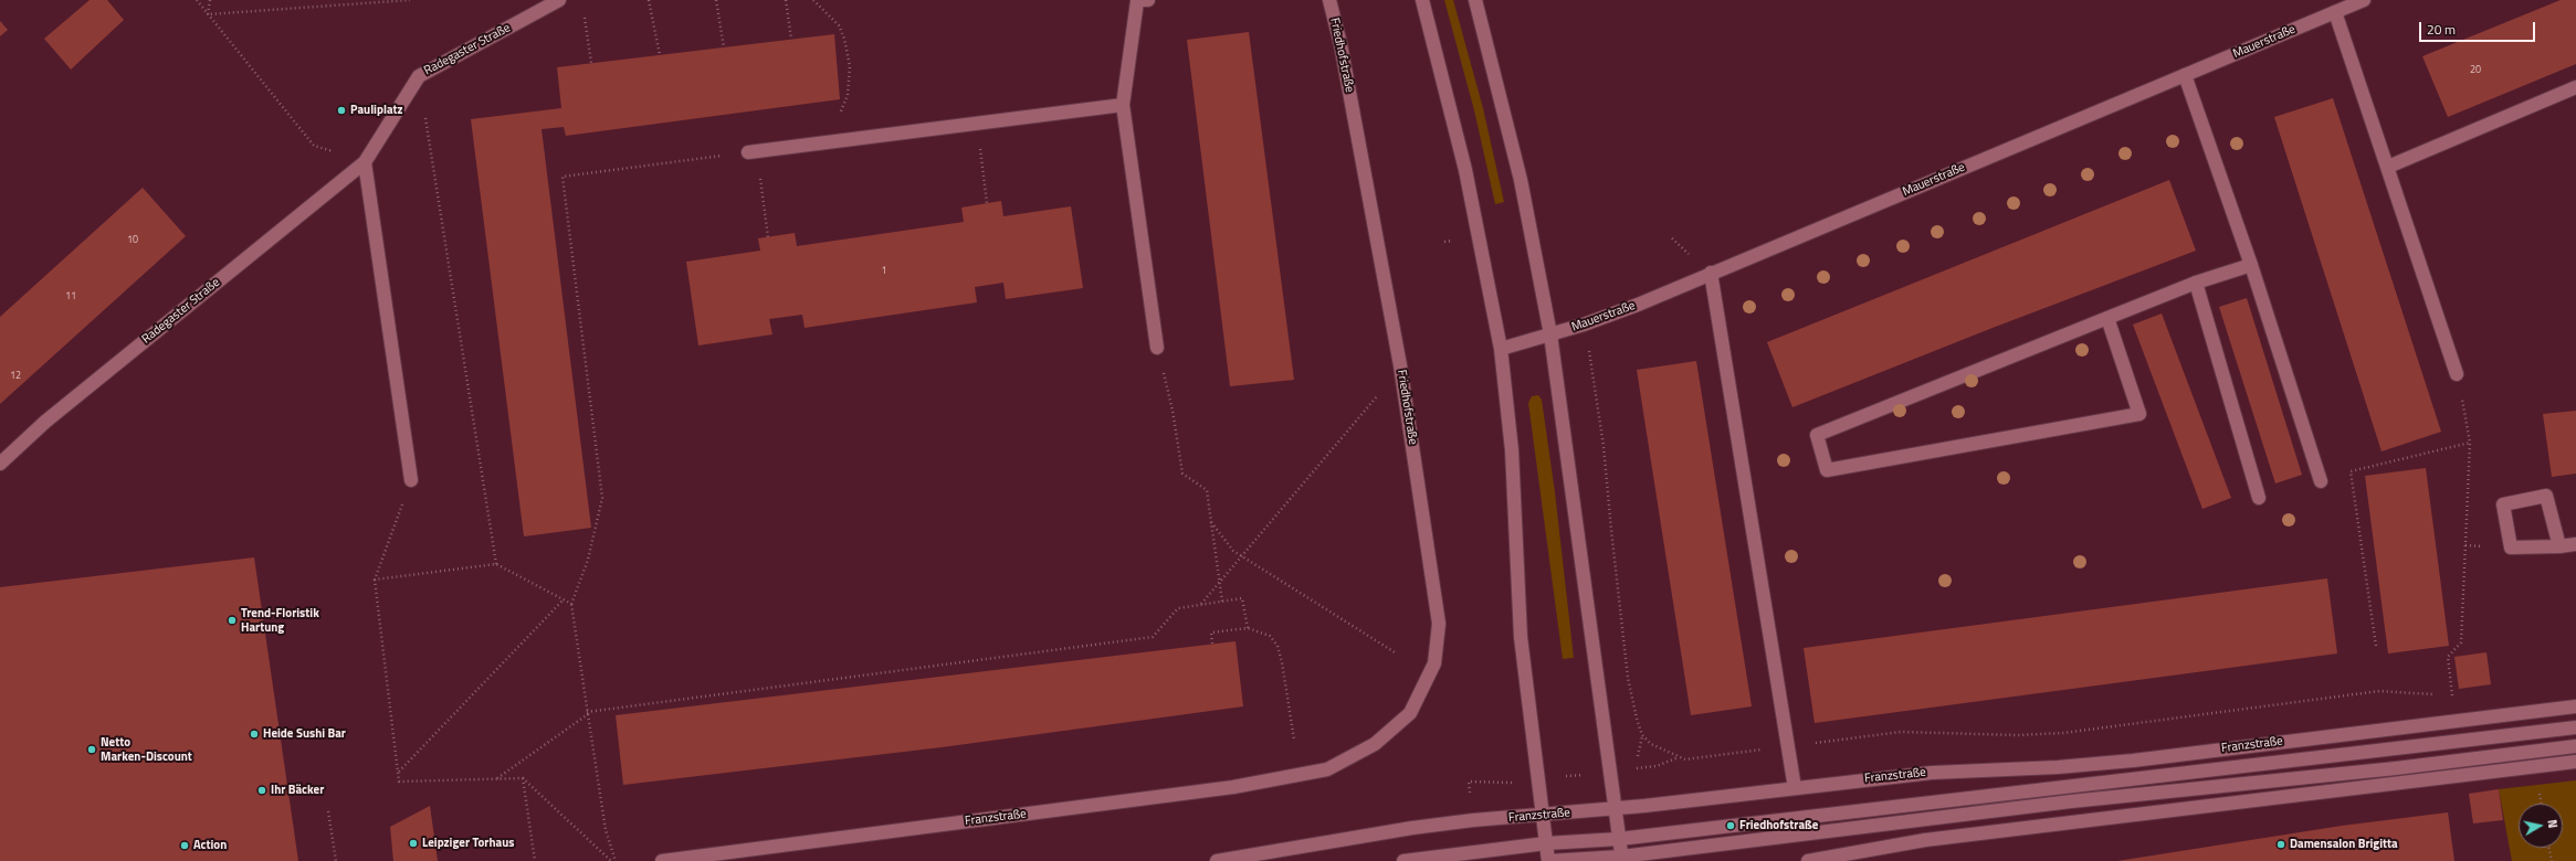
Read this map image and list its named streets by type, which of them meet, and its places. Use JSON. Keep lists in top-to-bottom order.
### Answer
{
  "streets": {
    "street": [
      "Mauerstraße",
      "Radegaster Straße",
      "Friedhofstraße",
      "Franzstraße"
    ]
  },
  "crossings": [
    ["Friedhofstraße", "Franzstraße"]
  ],
  "places": [
    "Pauliplatz",
    "Trend-Floristik Hartung",
    "Heide Sushi Bar",
    "Netto Marken-Discount",
    "Ihr Bäcker",
    "Friedhofstraße",
    "Leipziger Torhaus",
    "Damensalon Brigitta",
    "Action"
  ],
  "house_numbers": [
    "20",
    "10",
    "1",
    "11",
    "12"
  ],
  "scale_bar": "20 m",
  "north": "right"
}
